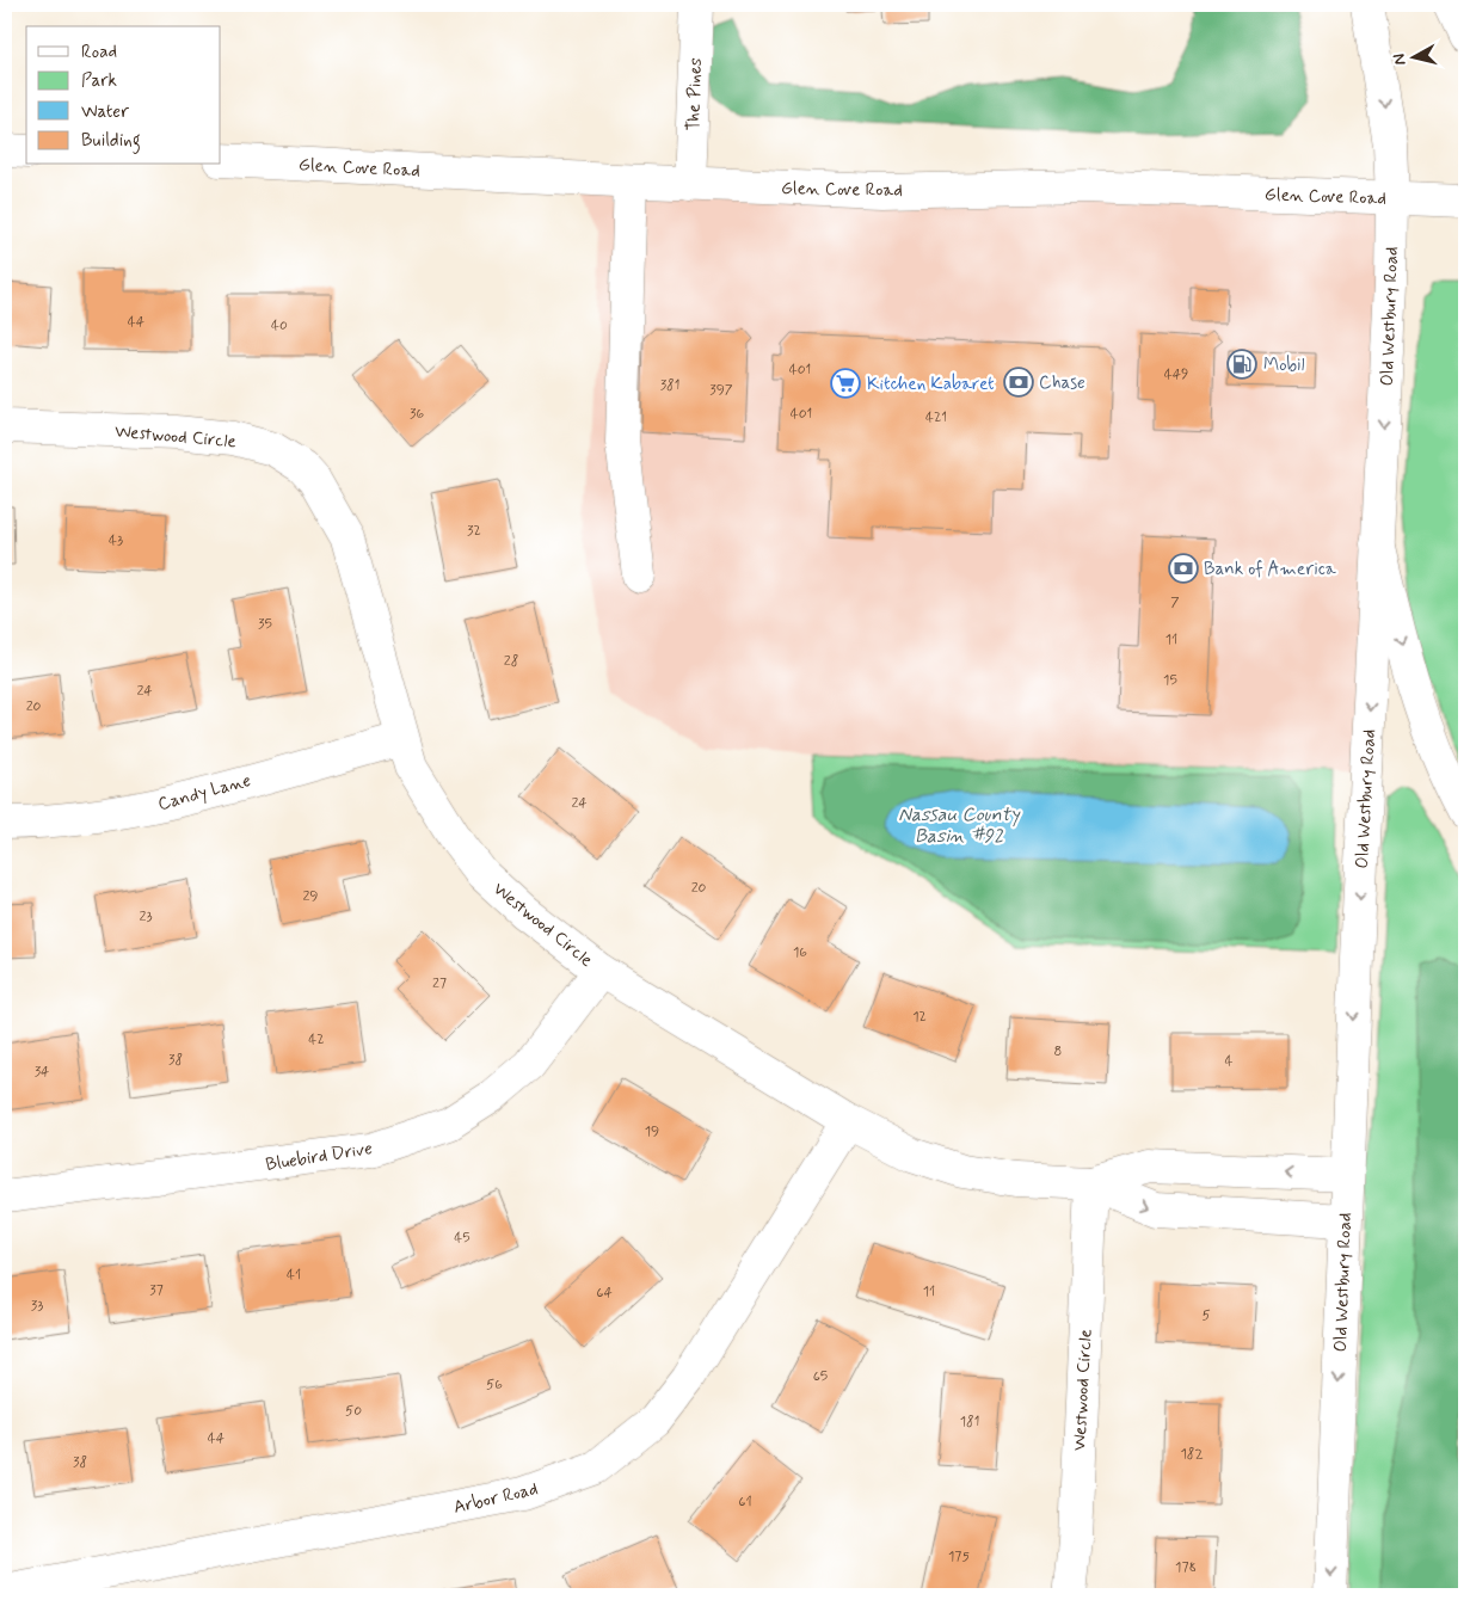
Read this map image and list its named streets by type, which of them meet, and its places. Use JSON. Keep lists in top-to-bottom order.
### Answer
{
  "streets": {
    "main road": [
      "The Pines",
      "Glen Cove Road",
      "Old Westbury Road",
      "Westwood Circle",
      "Candy Lane",
      "Bluebird Drive",
      "Arbor Road"
    ]
  },
  "crossings": [
    ["The Pines", "Glen Cove Road"],
    ["Glen Cove Road", "Old Westbury Road"],
    ["Old Westbury Road", "Westwood Circle"],
    ["Westwood Circle", "Candy Lane"],
    ["Westwood Circle", "Bluebird Drive"],
    ["Westwood Circle", "Arbor Road"]
  ],
  "one_way": ["Old Westbury Road"],
  "water": ["Nassau County Basin #92"],
  "places": {
    "fuel station": ["Mobil"],
    "bank": ["Chase", "Bank of America"],
    "supermarket": ["Kitchen Kabaret"]
  },
  "house_numbers": [
    "44",
    "40",
    "401",
    "449",
    "381",
    "397",
    "36",
    "401",
    "421",
    "32",
    "43",
    "7",
    "35",
    "11",
    "28",
    "15",
    "24",
    "20",
    "24",
    "20",
    "29",
    "23",
    "16",
    "27",
    "12",
    "42",
    "8",
    "38",
    "4",
    "34",
    "19",
    "45",
    "41",
    "37",
    "11",
    "64",
    "33",
    "5",
    "65",
    "56",
    "50",
    "181",
    "44",
    "182",
    "38",
    "61",
    "175",
    "178"
  ],
  "legend": [
    "Road",
    "Park",
    "Water",
    "Building"
  ],
  "north": "left"
}
